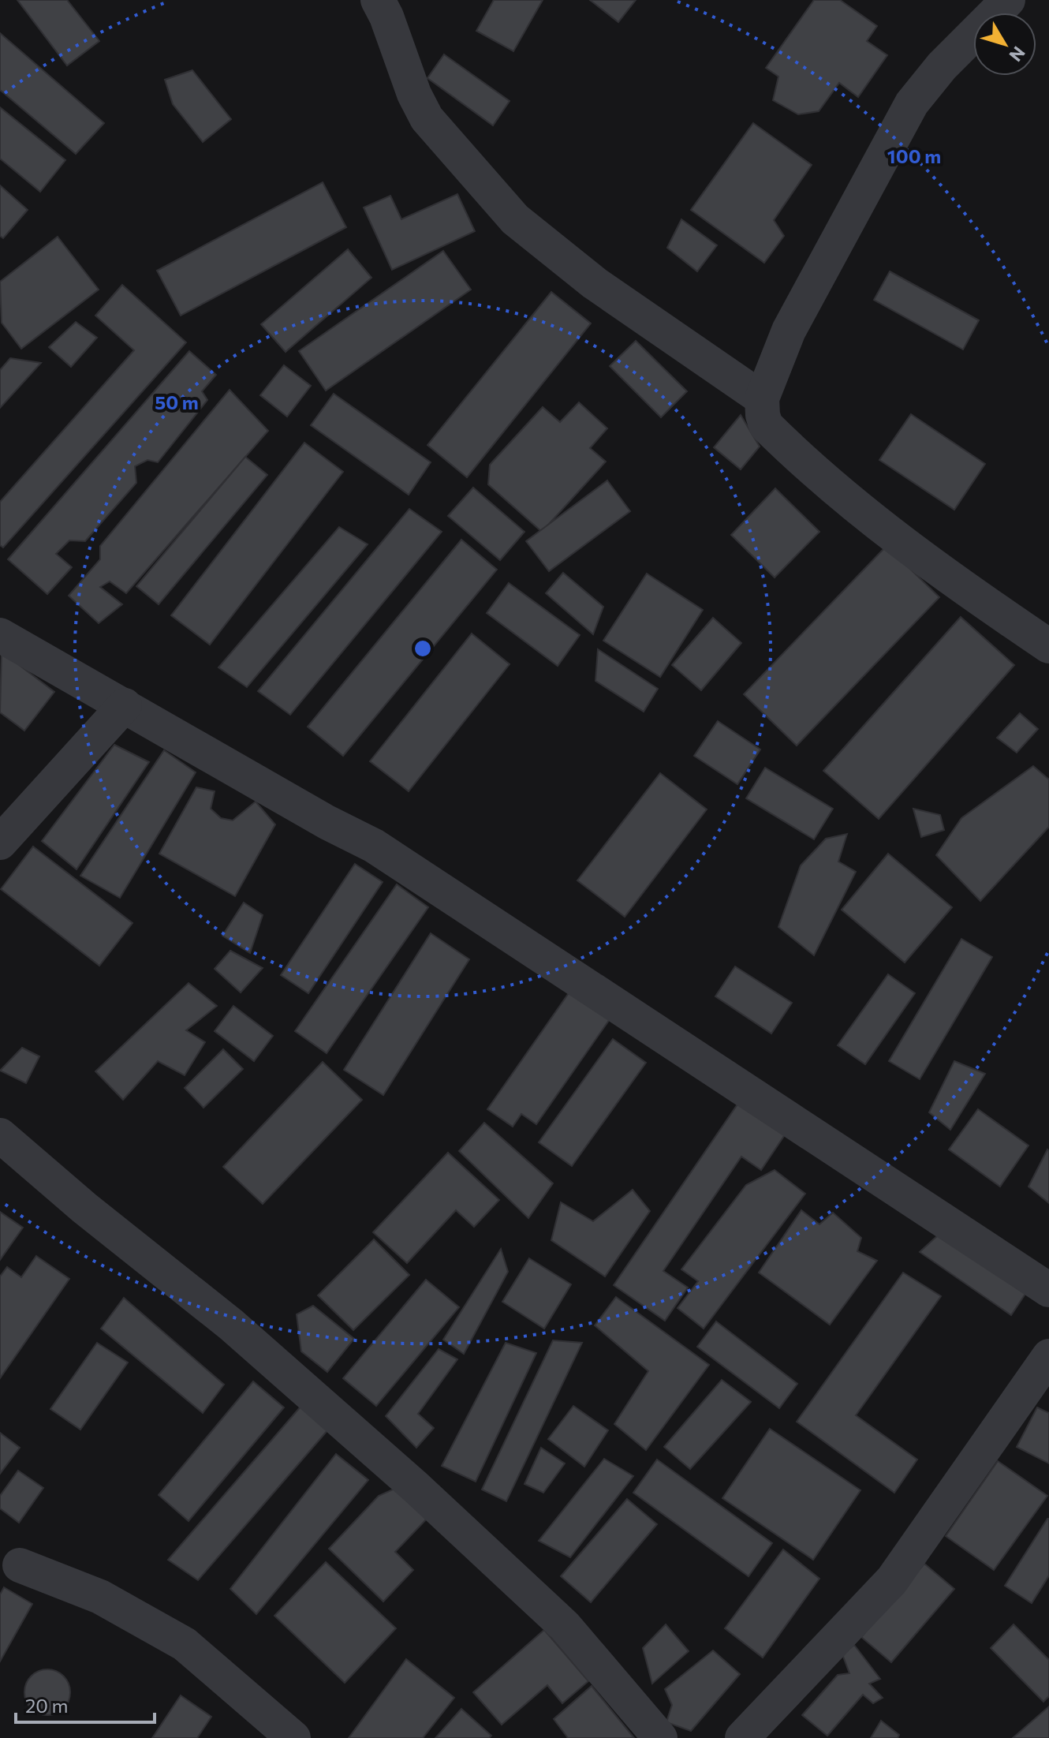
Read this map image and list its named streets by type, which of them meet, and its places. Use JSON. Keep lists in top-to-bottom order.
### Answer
{
  "scale_bar": "20 m",
  "north": "bottom right",
  "rings": ["100 m", "50 m"]
}
